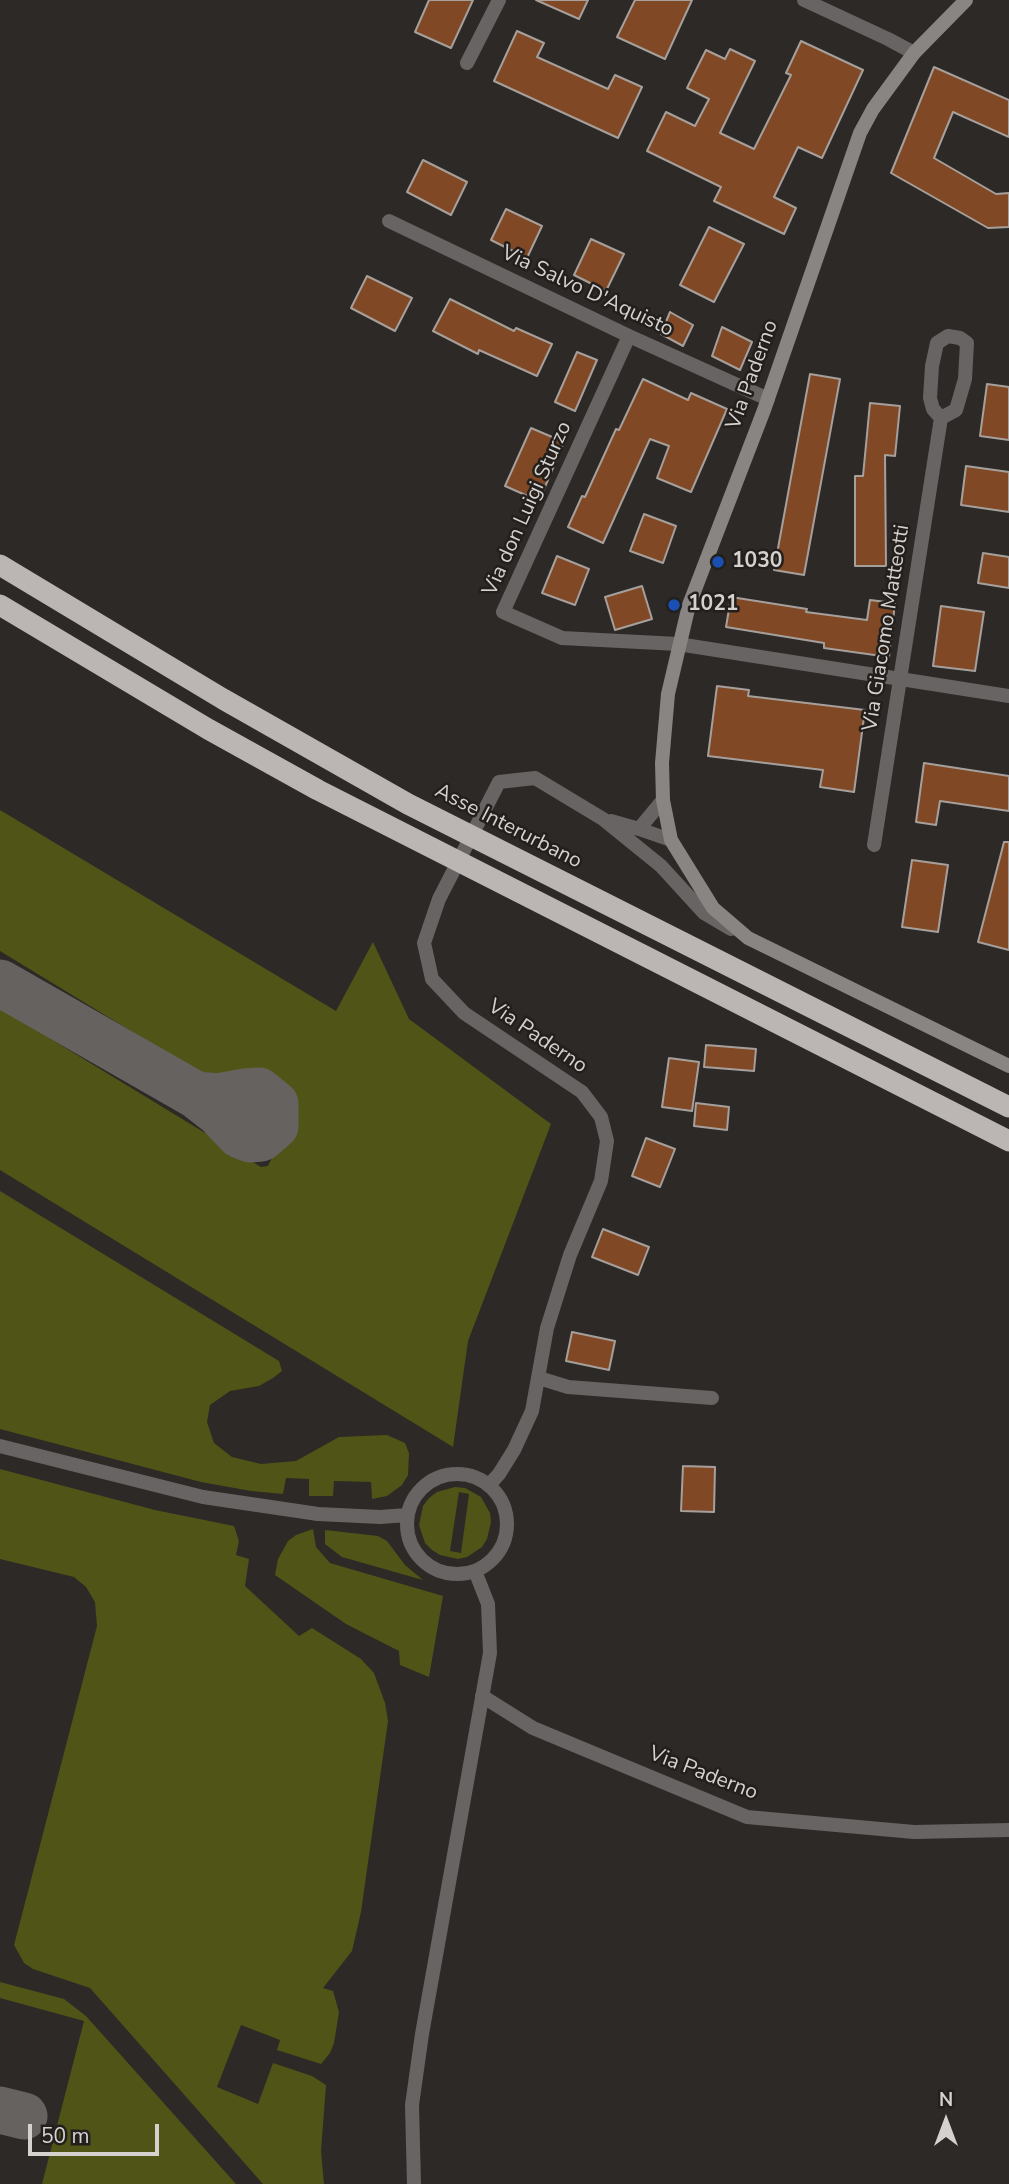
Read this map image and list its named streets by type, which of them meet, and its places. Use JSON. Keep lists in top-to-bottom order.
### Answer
{
  "streets": {
    "highway": ["Asse Interurbano"],
    "street": [
      "Via Salvo D'Aquisto",
      "Via Paderno",
      "Via don Luigi Sturzo",
      "Via Giacomo Matteotti"
    ]
  },
  "crossings": [
    ["Via Salvo D'Aquisto", "Via Paderno"],
    ["Via Salvo D'Aquisto", "Via don Luigi Sturzo"],
    ["Via Paderno", "Via don Luigi Sturzo"]
  ],
  "places": ["1030", "1021"],
  "scale_bar": "50 m",
  "north": "top"
}
